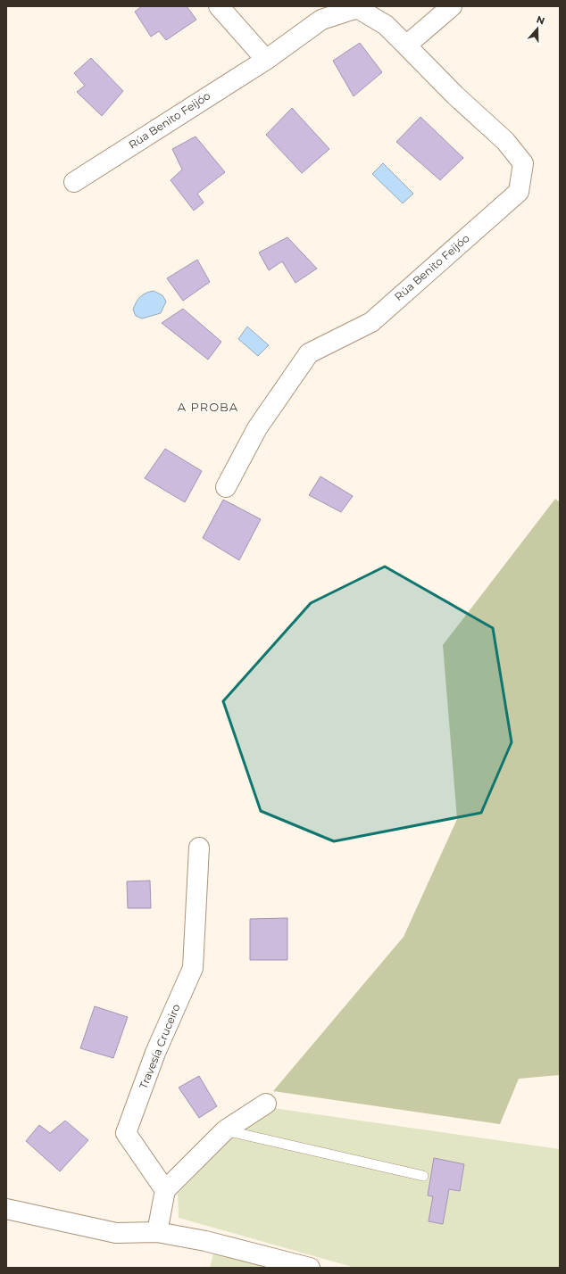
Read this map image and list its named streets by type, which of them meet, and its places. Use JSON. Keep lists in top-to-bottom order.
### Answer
{
  "streets": {
    "street": ["Rúa Benito Feijóo", "Travesía Cruceiro"]
  },
  "districts": ["A PROBA"],
  "north": "top"
}
